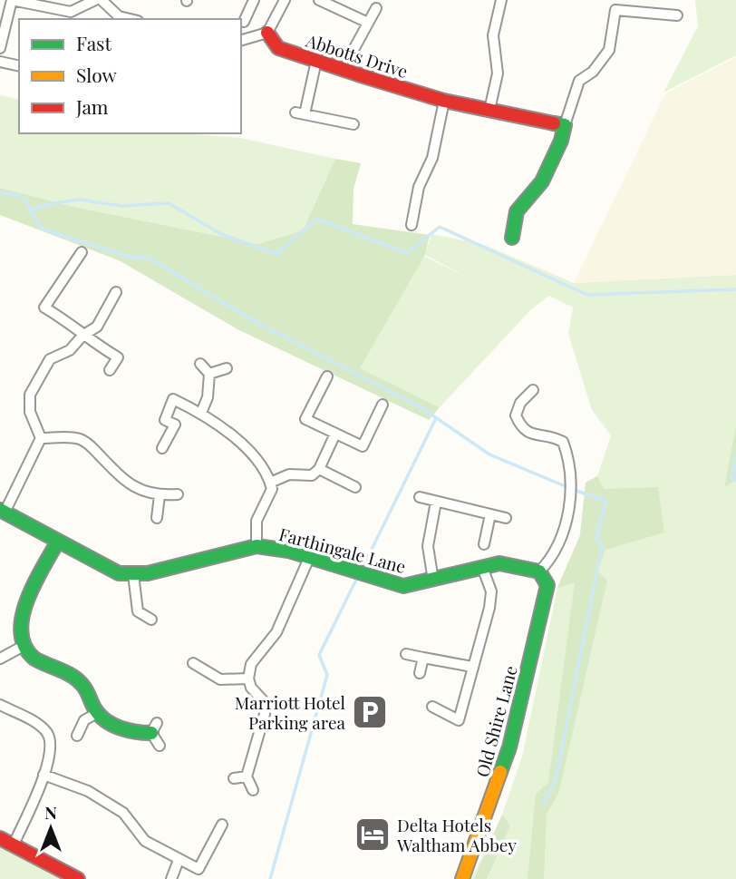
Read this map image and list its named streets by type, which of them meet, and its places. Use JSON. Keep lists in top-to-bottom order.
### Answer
{
  "streets": {
    "street": ["Abbotts Drive", "Farthingale Lane", "Old Shire Lane"]
  },
  "crossings": [
    ["Farthingale Lane", "Old Shire Lane"]
  ],
  "places": {
    "parking": ["Marriott Hotel Parking area"],
    "hotel": ["Delta Hotels Waltham Abbey"]
  },
  "legend": ["Fast", "Slow", "Jam"],
  "north": "top"
}
